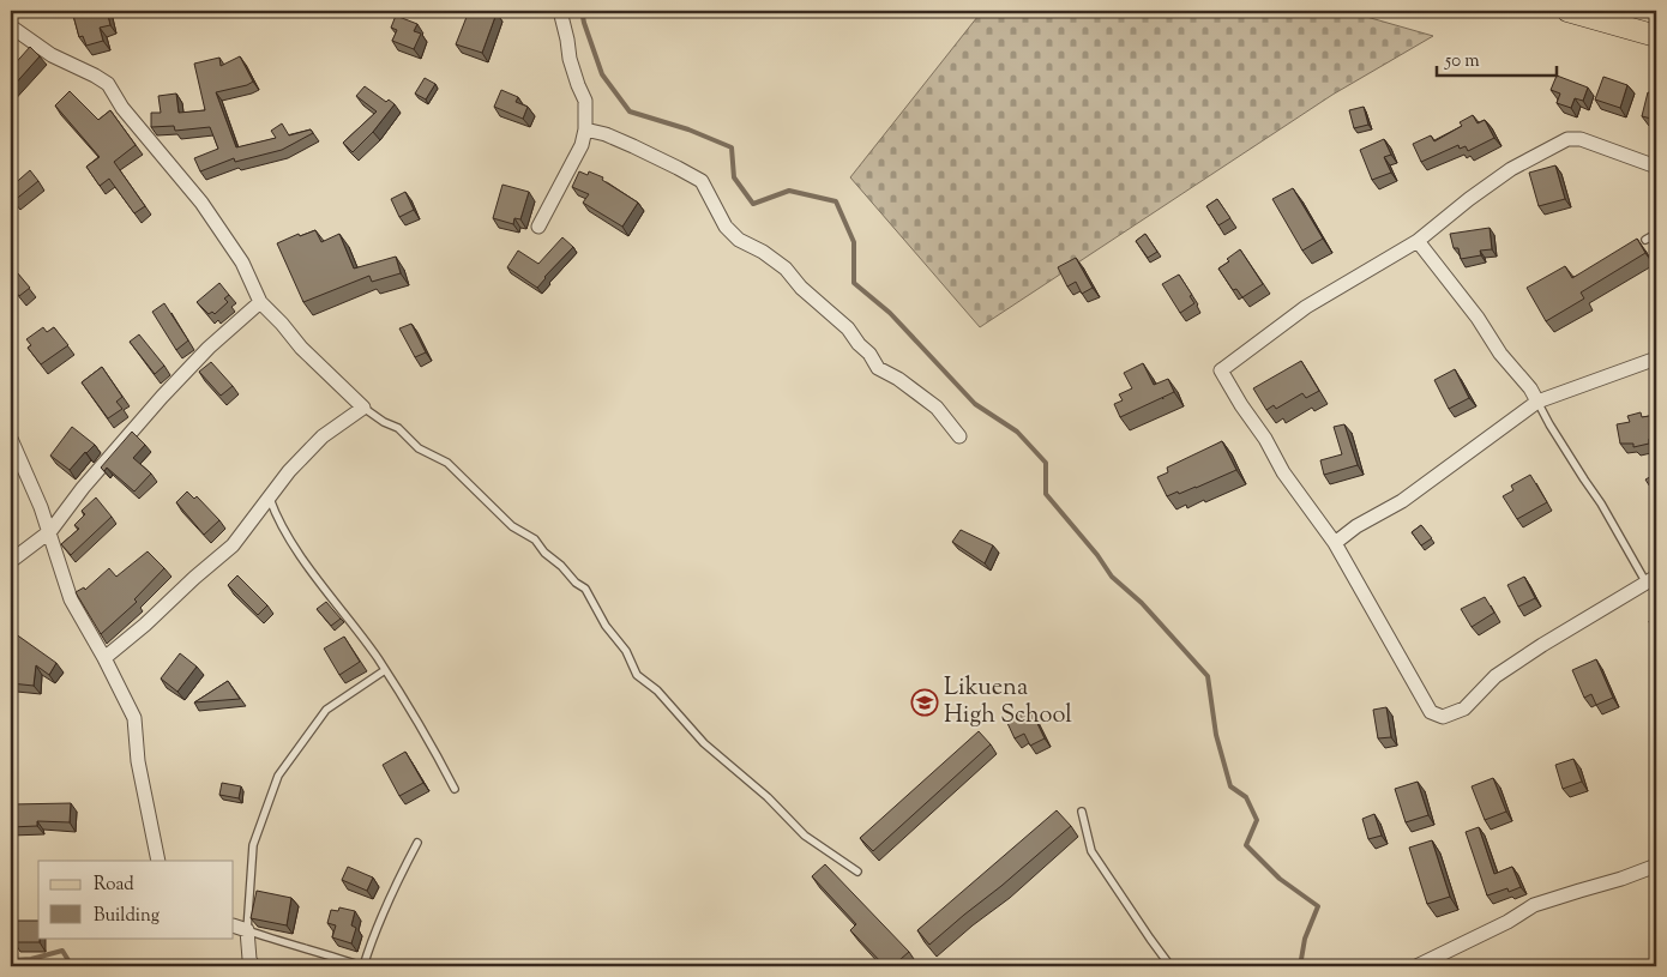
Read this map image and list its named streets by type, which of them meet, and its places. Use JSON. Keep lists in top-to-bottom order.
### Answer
{
  "places": {
    "school or university": ["Likuena High School"]
  },
  "legend": ["Road", "Building"],
  "scale_bar": "50 m"
}
